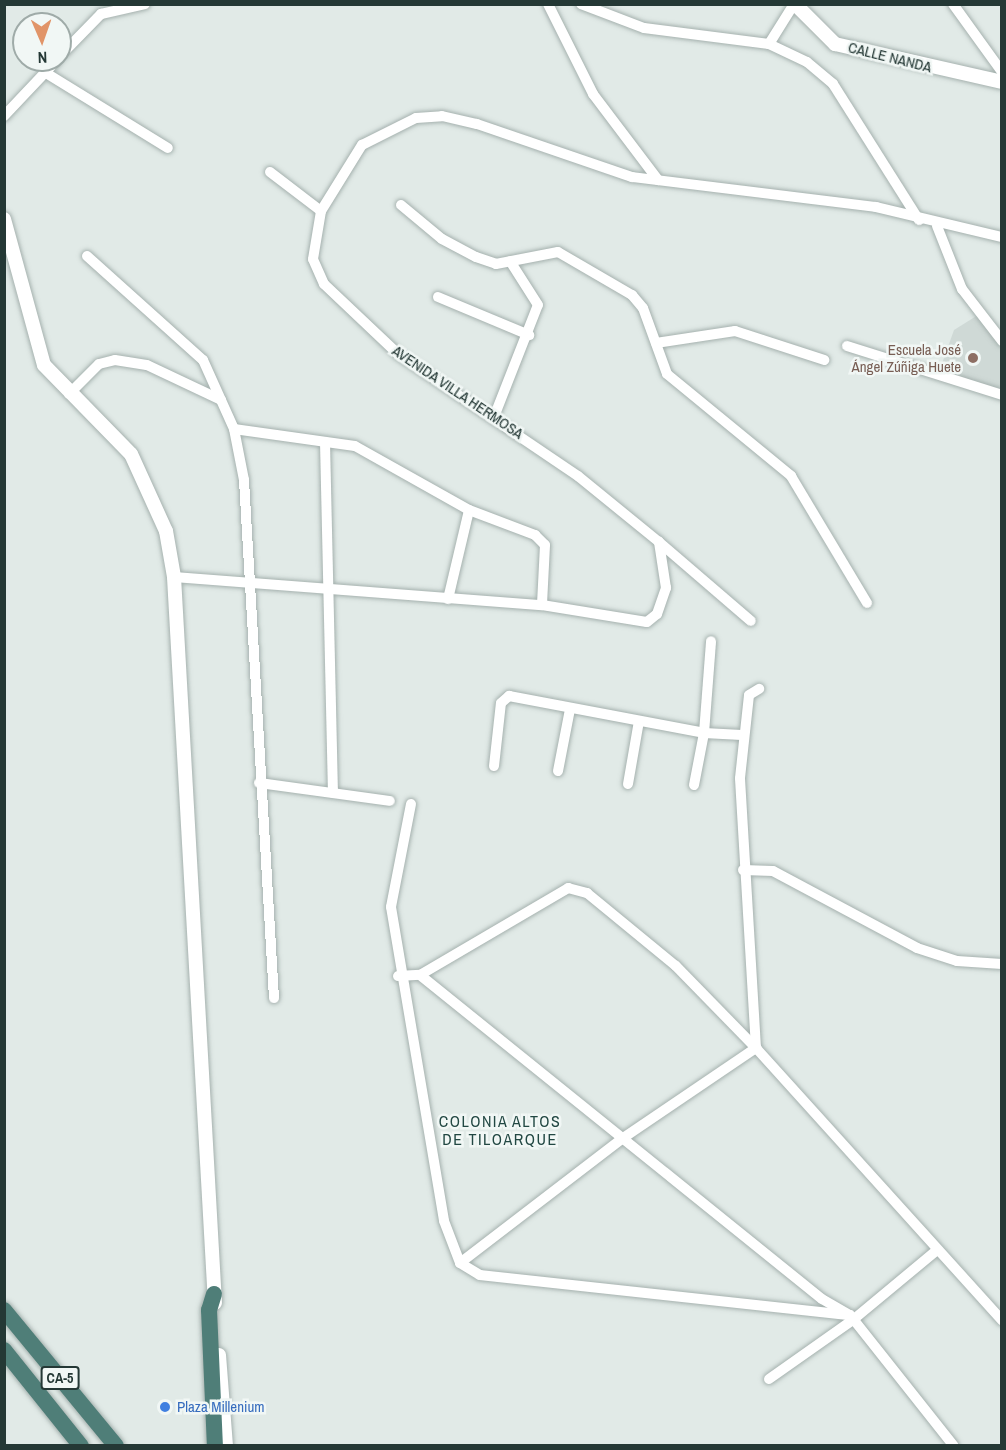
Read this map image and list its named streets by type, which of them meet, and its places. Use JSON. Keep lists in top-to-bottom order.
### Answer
{
  "streets": {
    "highway": ["CA-5"],
    "street": ["CALLE NANDA", "AVENIDA VILLA HERMOSA"]
  },
  "districts": ["COLONIA ALTOS DE TILOARQUE"],
  "places": ["Escuela José Ángel Zúñiga Huete", "Plaza Millenium"],
  "north": "bottom"
}
